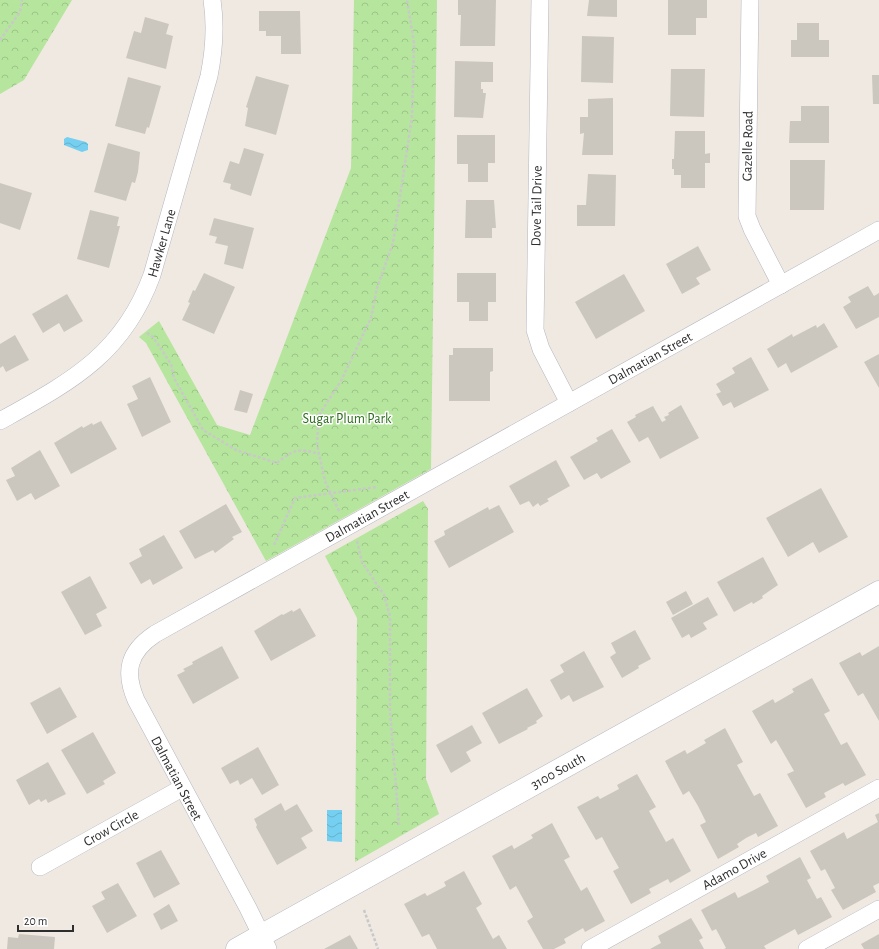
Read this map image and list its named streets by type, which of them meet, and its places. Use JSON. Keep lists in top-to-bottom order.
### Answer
{
  "streets": {
    "main road": ["3100 South"],
    "street": [
      "Gazelle Road",
      "Dove Tail Drive",
      "Hawker Lane",
      "Dalmatian Street",
      "Crow Circle",
      "Adamo Drive"
    ]
  },
  "crossings": [
    ["Gazelle Road", "Dalmatian Street"],
    ["Dove Tail Drive", "Dalmatian Street"],
    ["Dalmatian Street", "3100 South"],
    ["Dalmatian Street", "Crow Circle"]
  ],
  "parks": ["Sugar Plum Park"],
  "scale_bar": "20 m"
}
